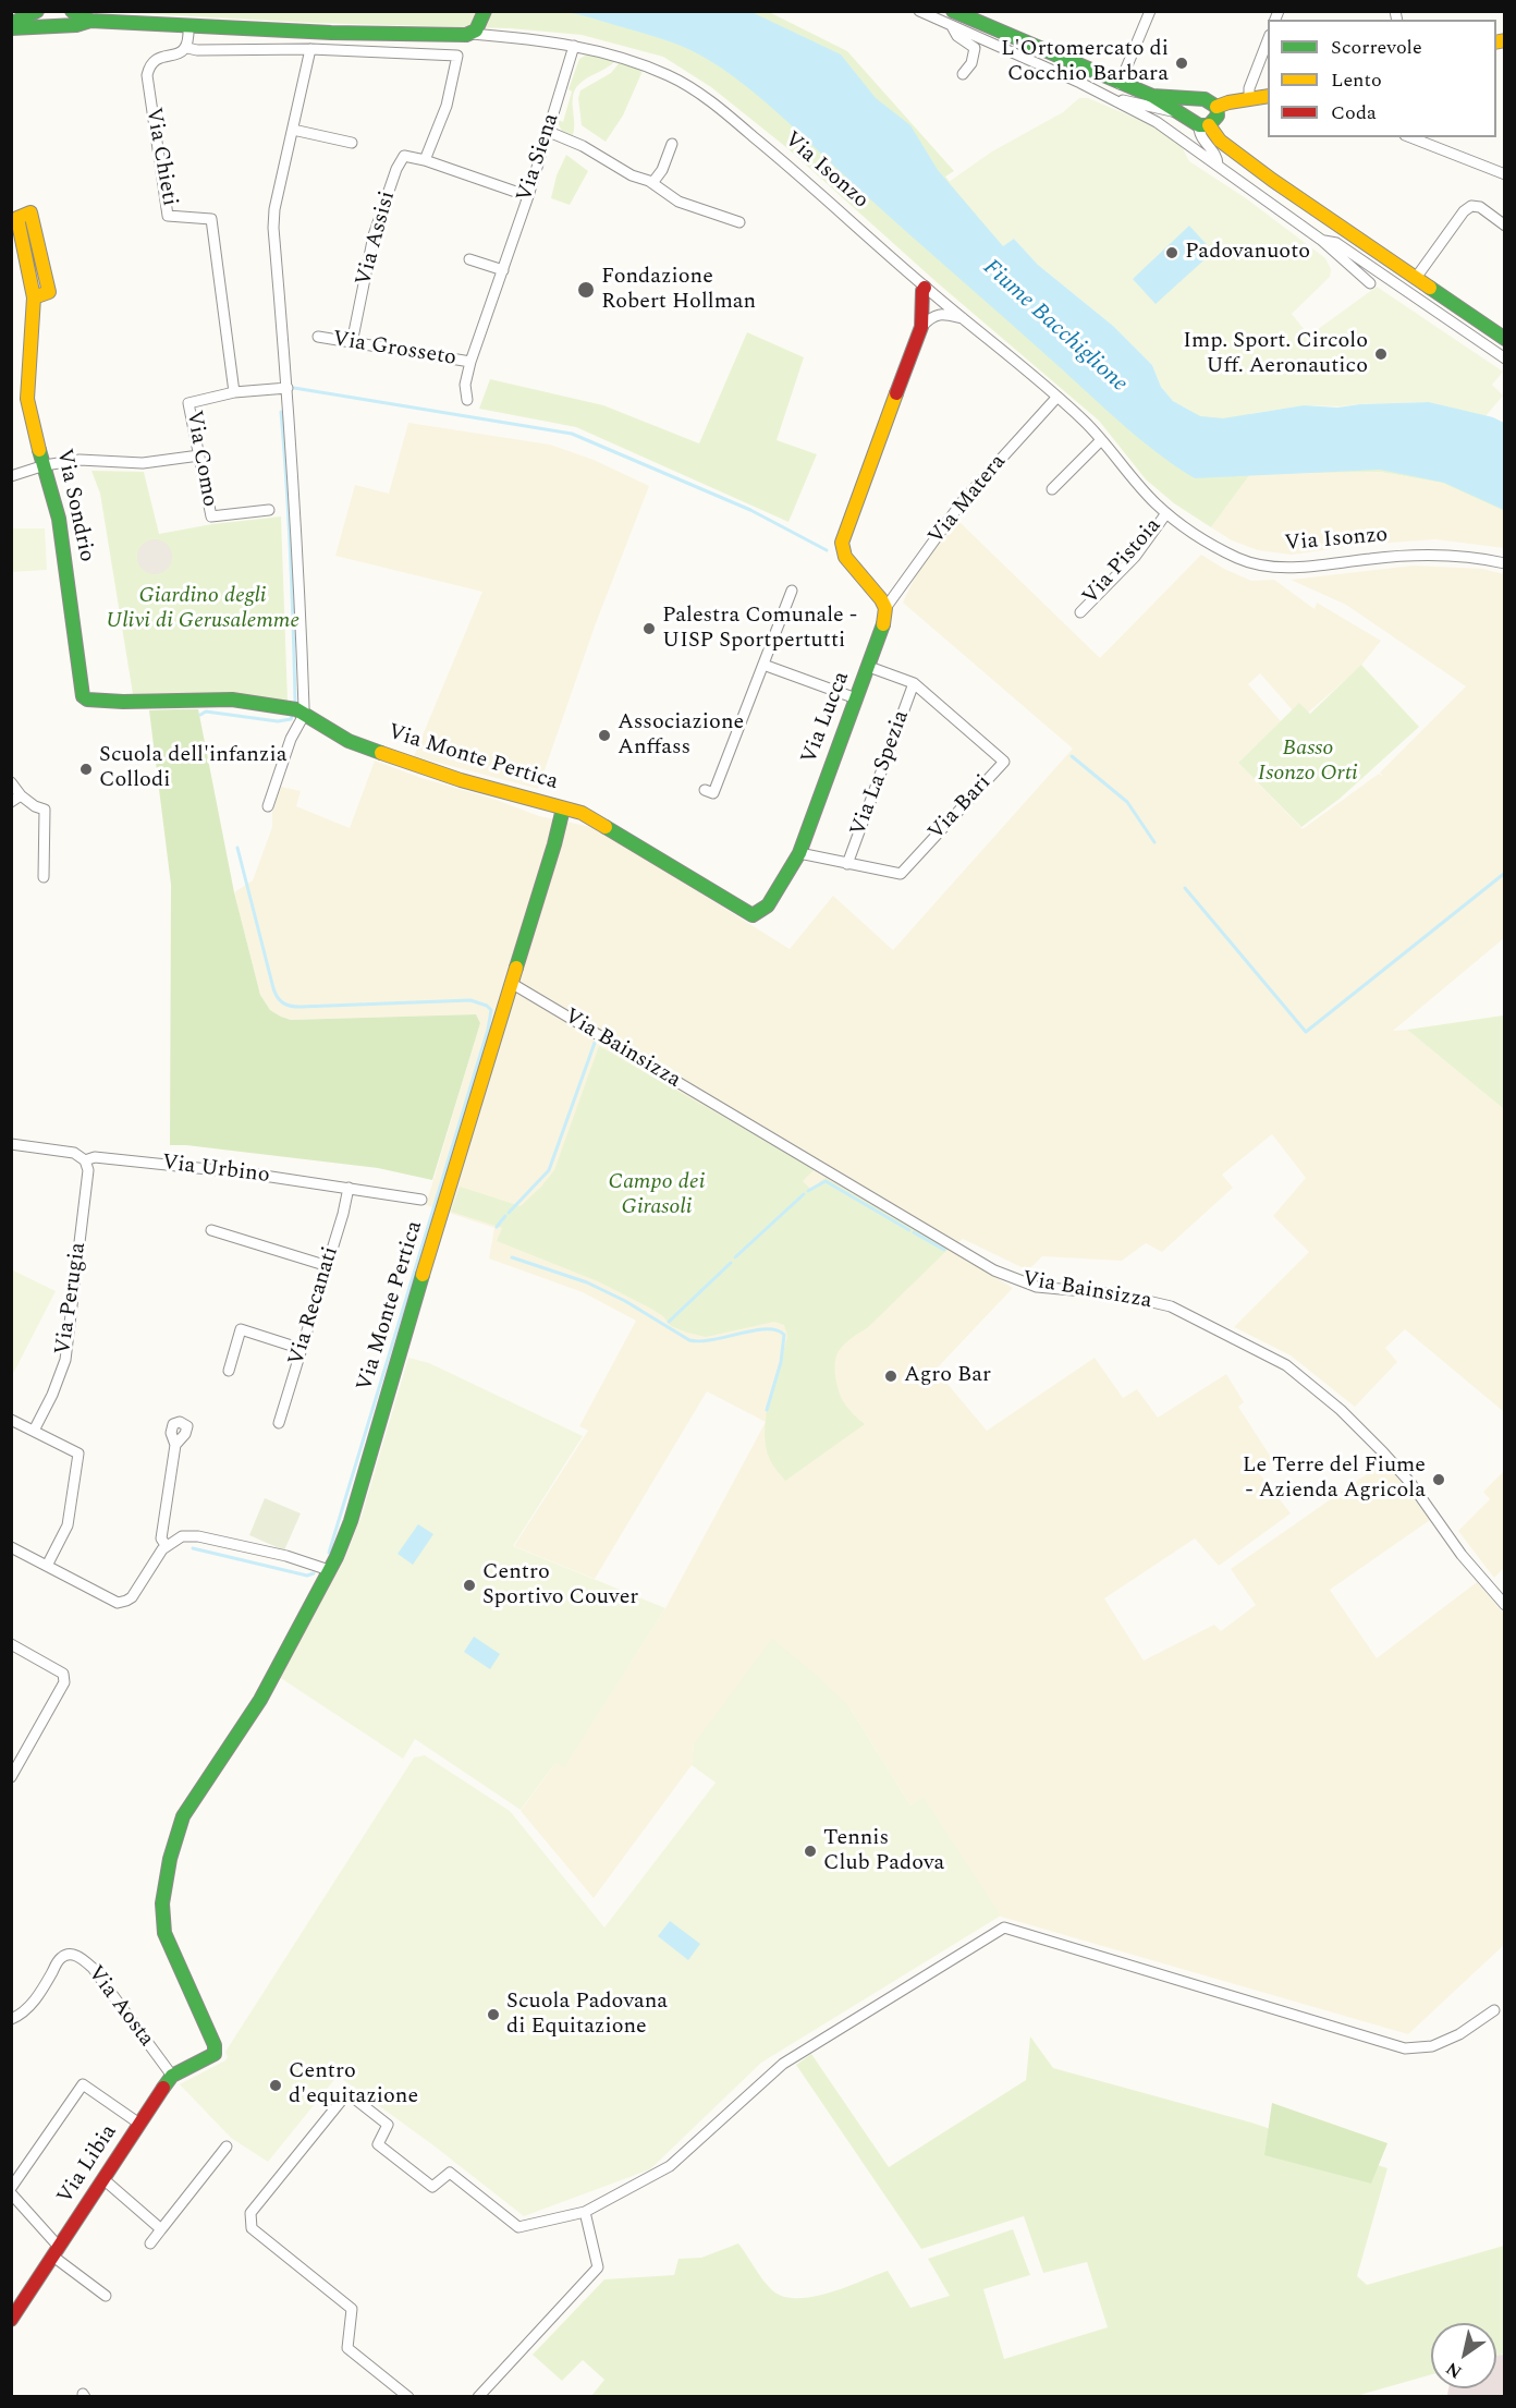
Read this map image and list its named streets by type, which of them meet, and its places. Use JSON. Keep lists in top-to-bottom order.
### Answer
{
  "streets": {
    "street": [
      "Via Chieti",
      "Via Siena",
      "Via Isonzo",
      "Via Assisi",
      "Via Grosseto",
      "Via Como",
      "Via Matera",
      "Via Sondrio",
      "Via Pistoia",
      "Via Lucca",
      "Via Monte Pertica",
      "Via La Spezia",
      "Via Bari",
      "Via Bainsizza",
      "Via Urbino",
      "Via Perugia",
      "Via Recanati",
      "Via Aosta",
      "Via Libia"
    ]
  },
  "crossings": [
    ["Via Chieti", "Via Como"],
    ["Via Siena", "Via Isonzo"],
    ["Via Siena", "Via Grosseto"],
    ["Via Isonzo", "Via Matera"],
    ["Via Isonzo", "Via Pistoia"],
    ["Via Assisi", "Via Grosseto"],
    ["Via Matera", "Via Lucca"],
    ["Via Sondrio", "Via Monte Pertica"],
    ["Via Lucca", "Via Monte Pertica"],
    ["Via Lucca", "Via Bari"],
    ["Via Monte Pertica", "Via Bainsizza"],
    ["Via Monte Pertica", "Via Libia"],
    ["Via La Spezia", "Via Bari"],
    ["Via Urbino", "Via Perugia"],
    ["Via Urbino", "Via Recanati"],
    ["Via Aosta", "Via Libia"]
  ],
  "water": ["Fiume Bacchiglione"],
  "parks": ["Giardino degli Ulivi di Gerusalemme", "Basso Isonzo Orti", "Campo dei Girasoli"],
  "places": [
    "L'Ortomercato di Cocchio Barbara",
    "Padovanuoto",
    "Fondazione Robert Hollman",
    "Imp. Sport. Circolo Uff. Aeronautico",
    "Palestra Comunale - UISP Sportpertutti",
    "Associazione Anffass",
    "Scuola dell'infanzia Collodi",
    "Agro Bar",
    "Le Terre del Fiume - Azienda Agricola",
    "Centro Sportivo Couver",
    "Tennis Club Padova",
    "Scuola Padovana di Equitazione",
    "Centro d'equitazione"
  ],
  "legend": ["Scorrevole", "Lento", "Coda"],
  "north": "bottom left"
}
